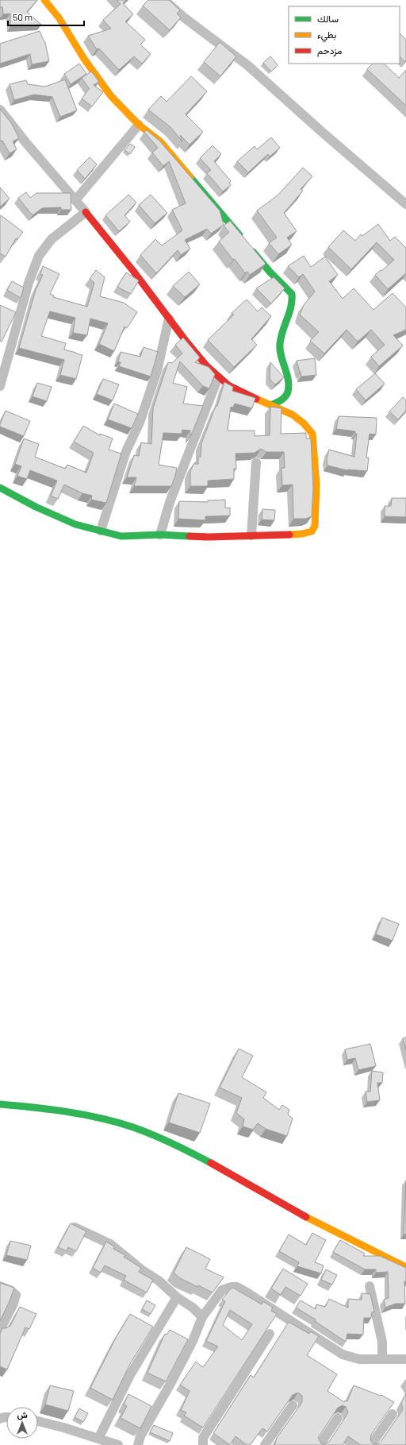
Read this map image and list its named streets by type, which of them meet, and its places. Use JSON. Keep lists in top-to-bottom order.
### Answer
{
  "legend": ["سالك", "بطيء", "مزدحم"],
  "scale_bar": "50 m",
  "north": "top"
}
